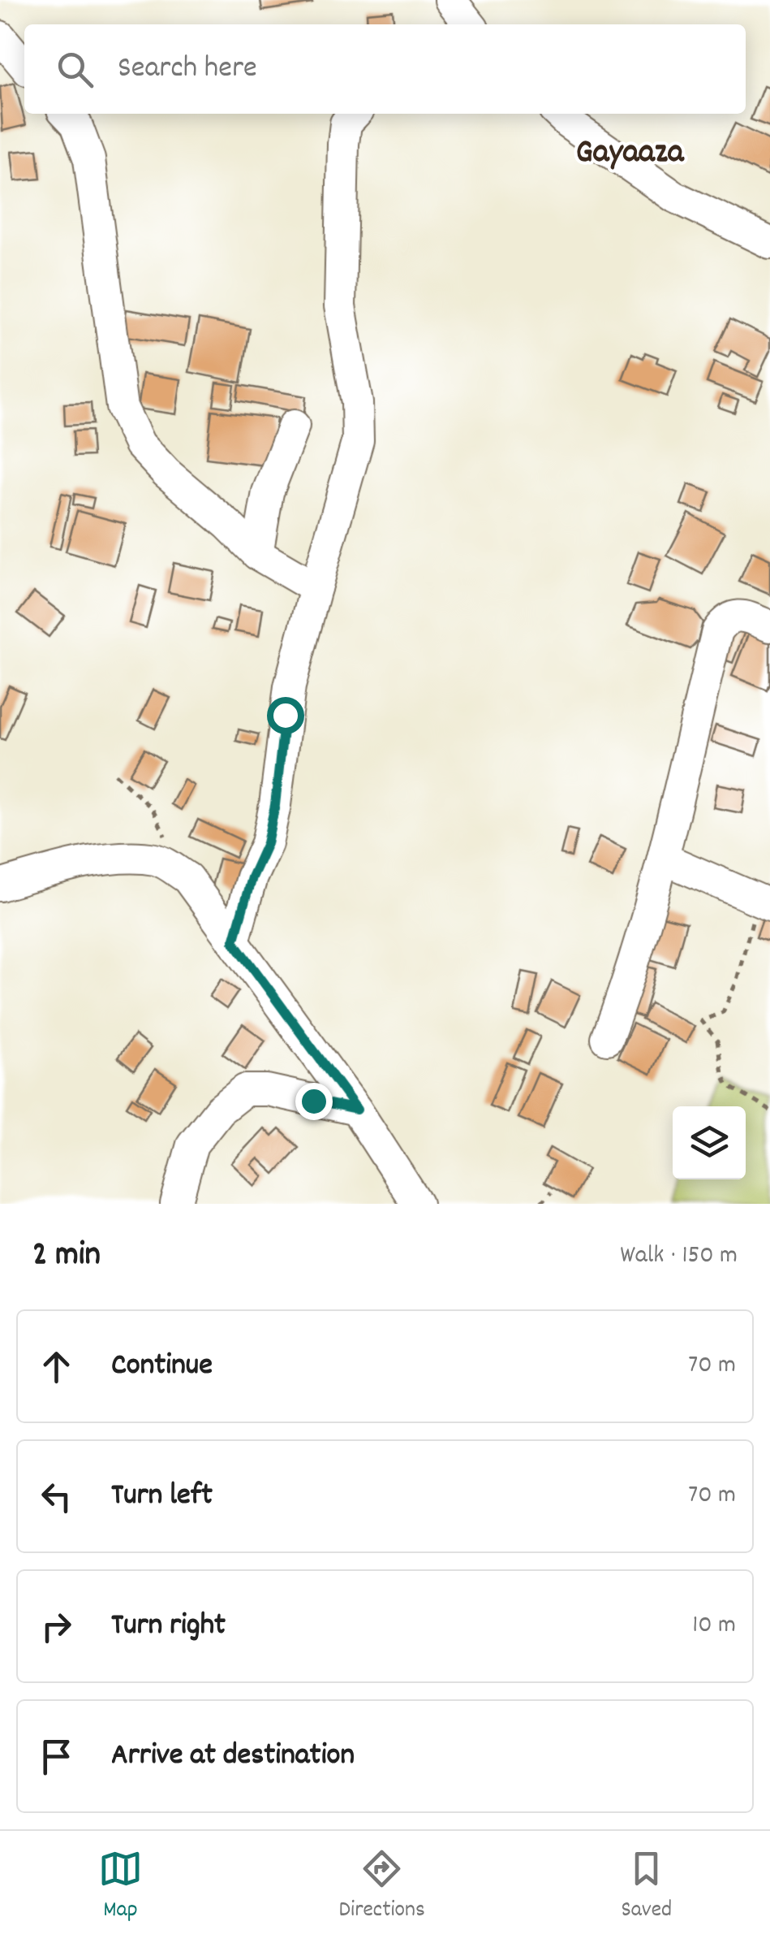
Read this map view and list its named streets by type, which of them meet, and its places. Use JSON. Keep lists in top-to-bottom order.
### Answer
{
  "districts": ["Gayaaza"],
  "page": {
    "search": "Search here",
    "heading": ["2 min", "Walk · 150 m"],
    "list": [
      ["Continue", "70 m"],
      ["Turn left", "70 m"],
      ["Turn right", "10 m"],
      "Arrive at destination"
    ],
    "nav": ["Map", "Directions", "Saved"]
  }
}
